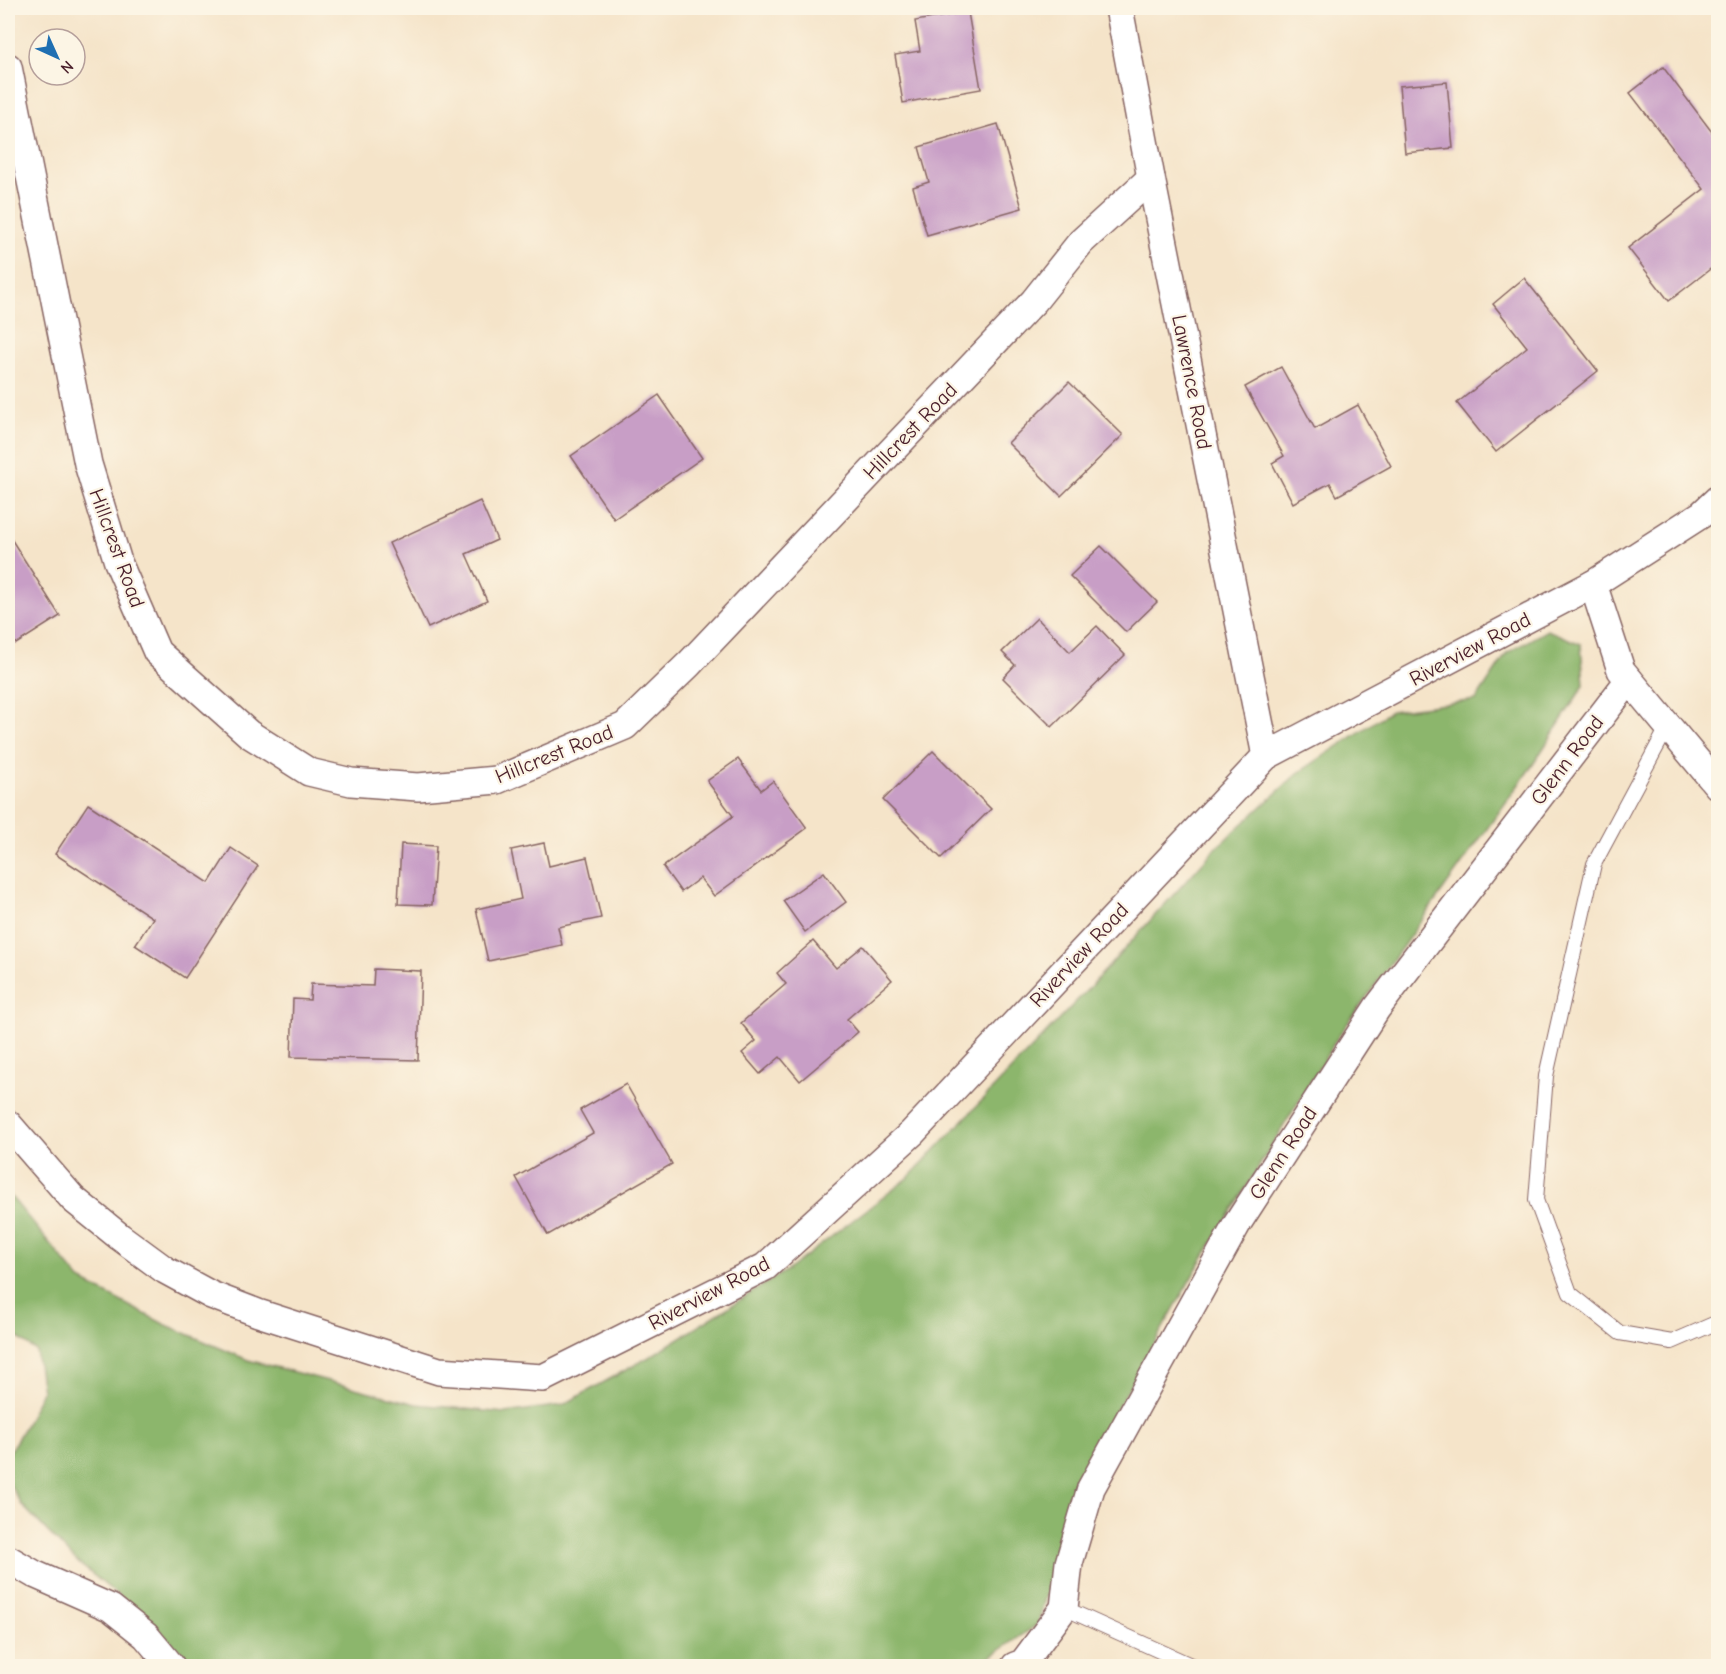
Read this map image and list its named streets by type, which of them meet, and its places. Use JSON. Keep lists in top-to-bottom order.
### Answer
{
  "streets": {
    "street": [
      "Lawrence Road",
      "Hillcrest Road",
      "Riverview Road",
      "Glenn Road"
    ]
  },
  "crossings": [
    ["Lawrence Road", "Hillcrest Road"],
    ["Lawrence Road", "Riverview Road"]
  ],
  "north": "bottom right"
}
